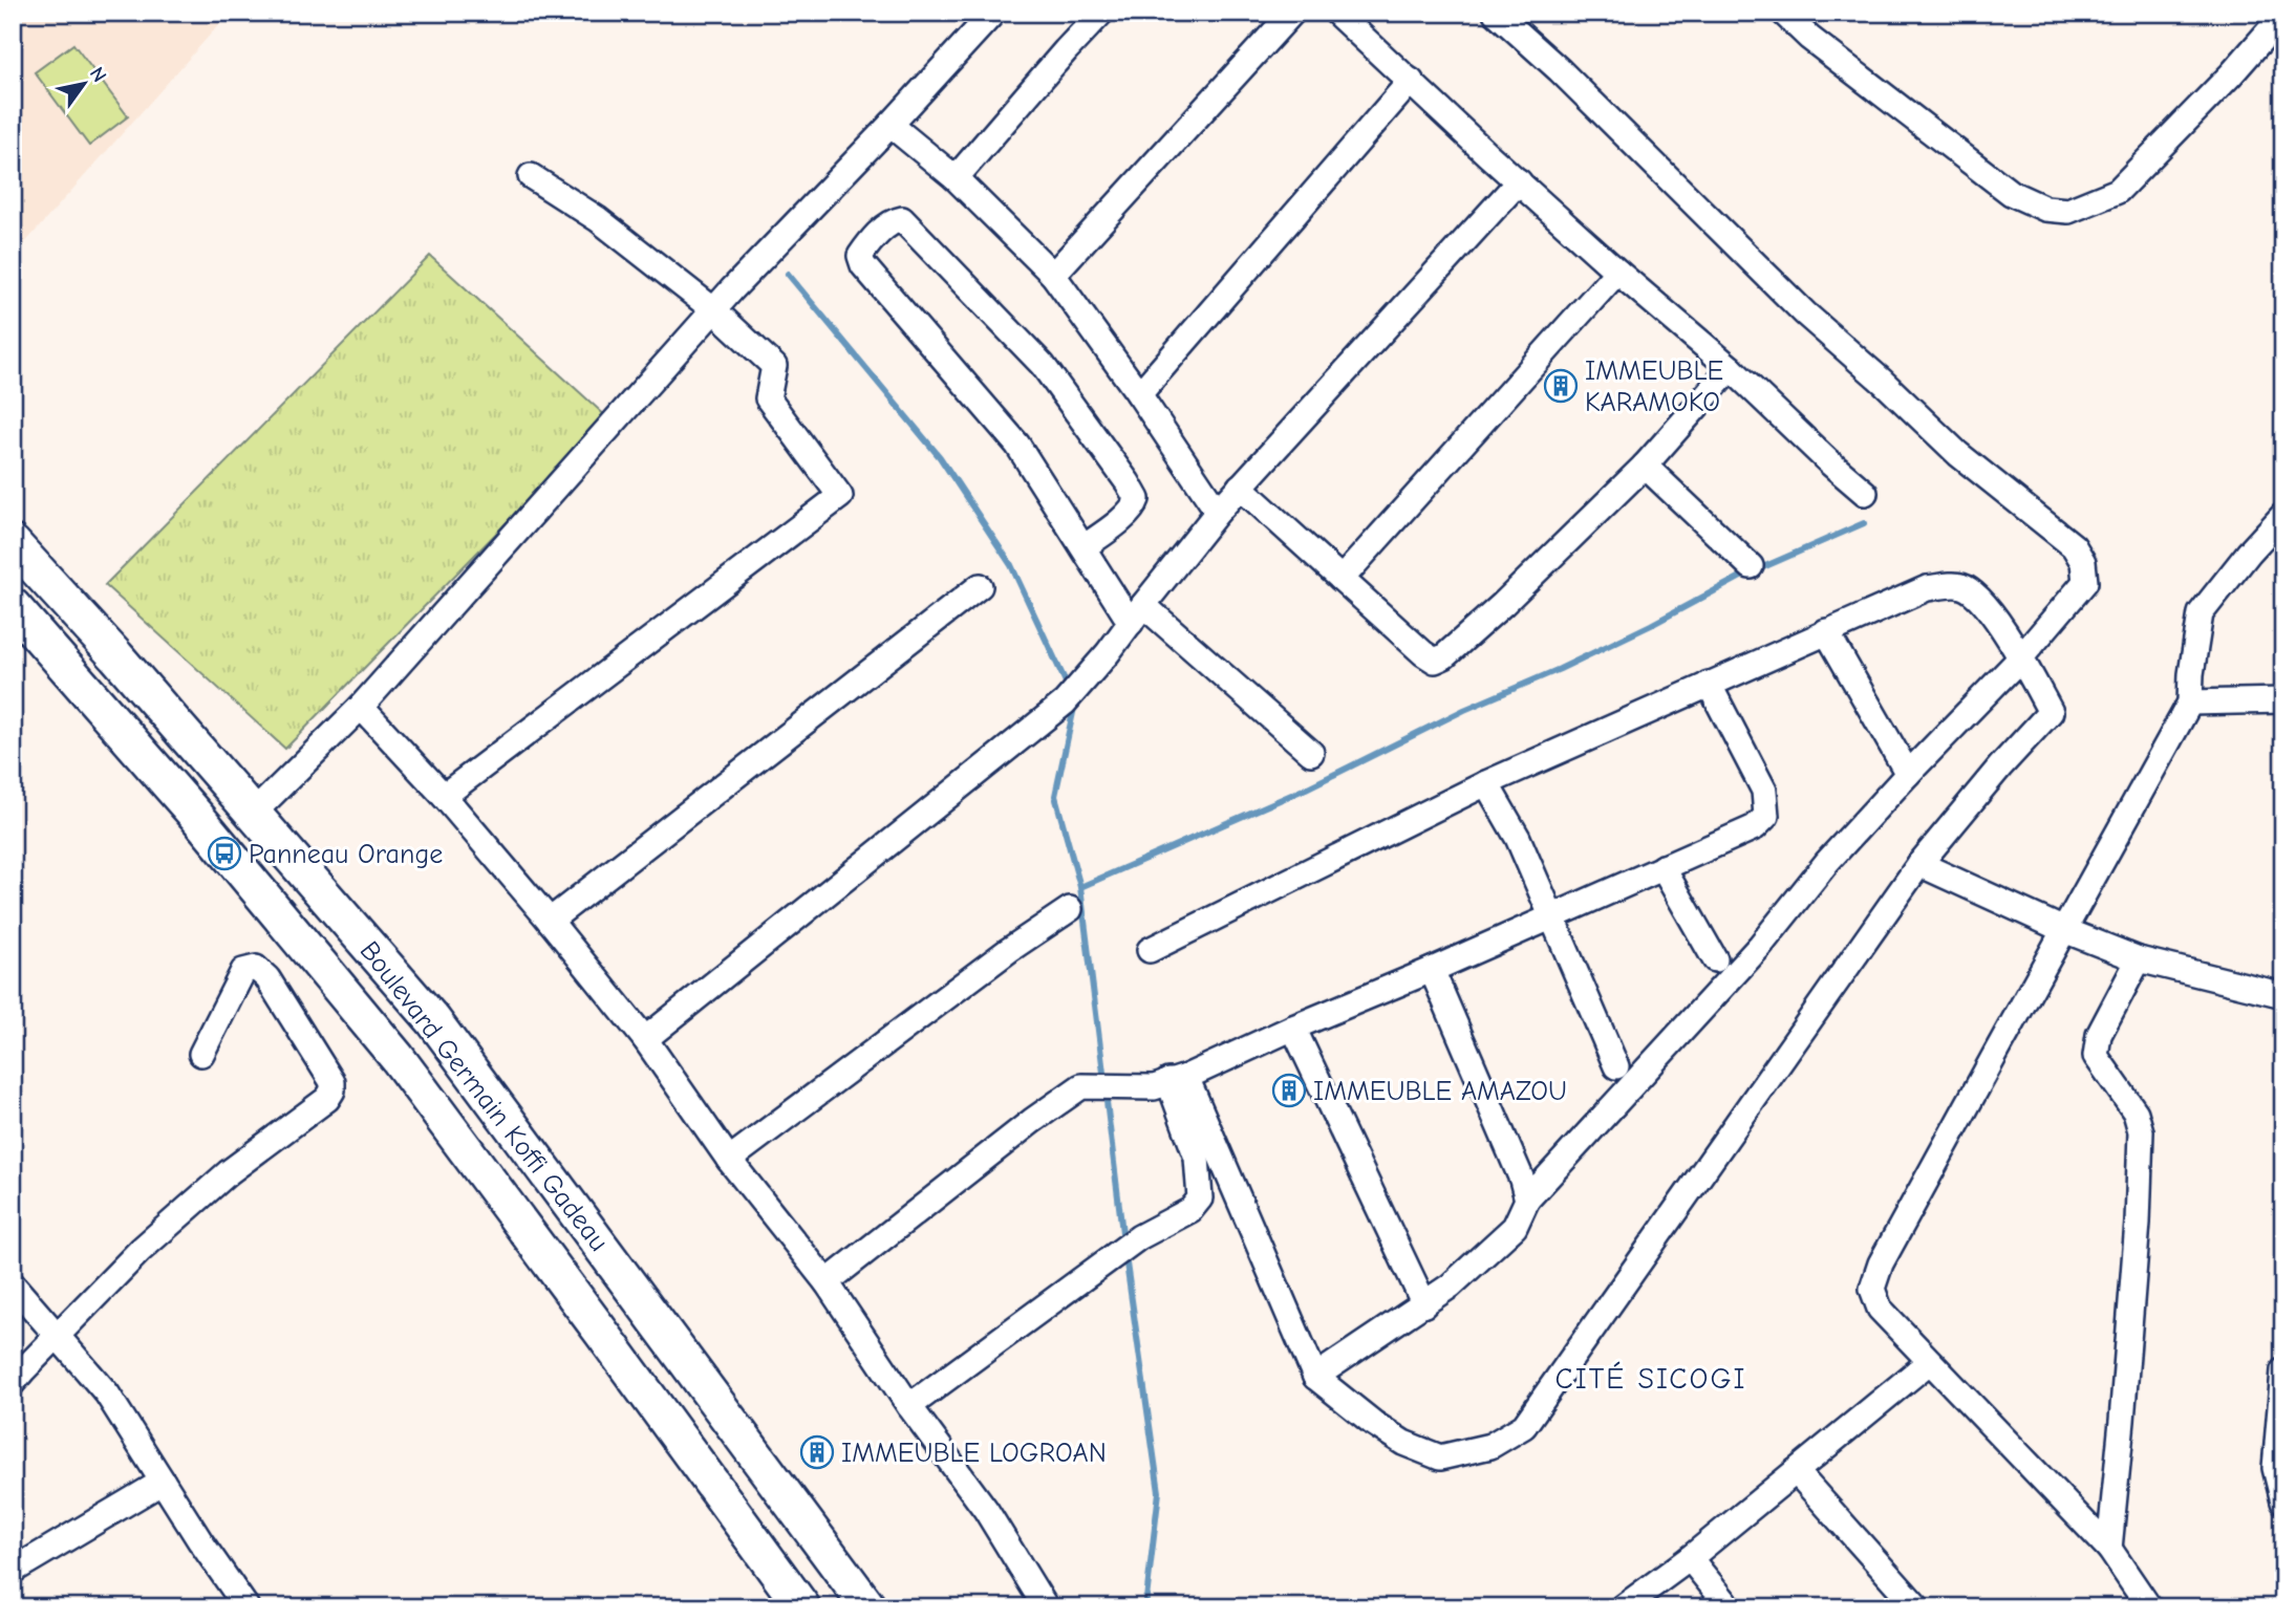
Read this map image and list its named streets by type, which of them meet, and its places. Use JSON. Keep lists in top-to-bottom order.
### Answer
{
  "streets": {
    "main road": ["Boulevard Germain Koffi Gadeau"]
  },
  "districts": ["CITÉ SICOGI"],
  "places": {
    "building": ["IMMEUBLE KARAMOKO", "IMMEUBLE AMAZOU", "IMMEUBLE LOGROAN"],
    "bus stop": ["Panneau Orange"]
  },
  "north": "top right"
}
